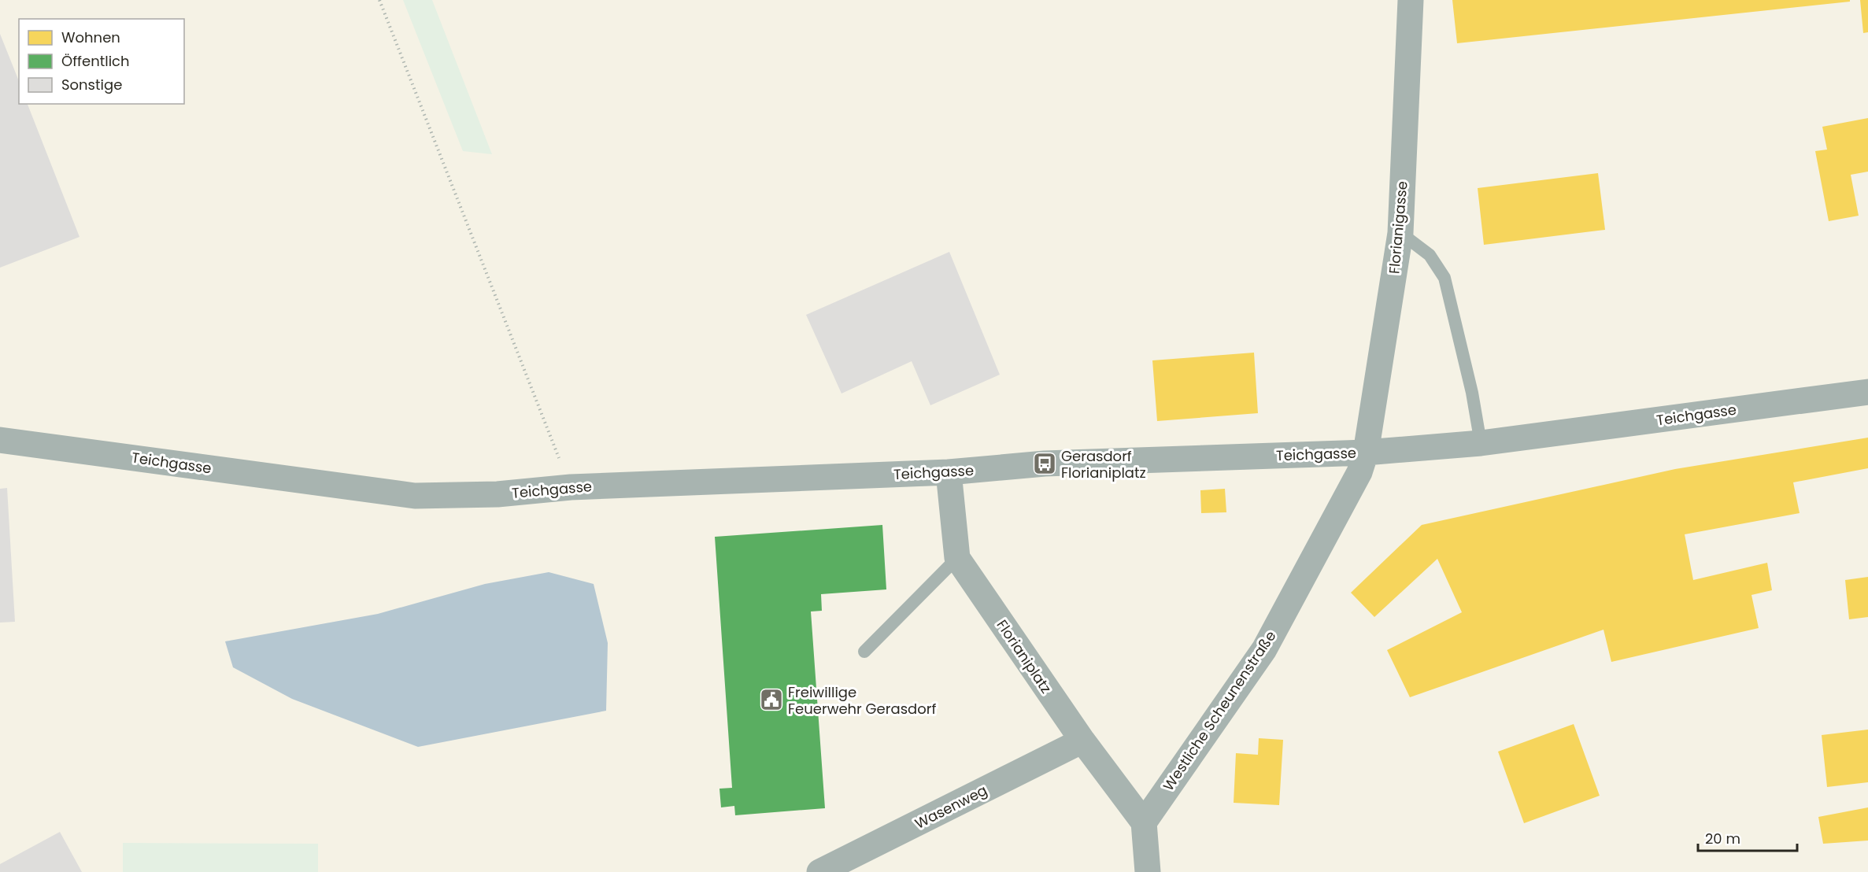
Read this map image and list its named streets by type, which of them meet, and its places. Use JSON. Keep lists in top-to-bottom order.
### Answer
{
  "streets": {
    "street": [
      "Florianigasse",
      "Teichgasse",
      "Florianiplatz",
      "Westliche Scheunenstraße",
      "Wasenweg"
    ]
  },
  "crossings": [
    ["Florianigasse", "Teichgasse"],
    ["Florianigasse", "Westliche Scheunenstraße"],
    ["Teichgasse", "Florianiplatz"],
    ["Teichgasse", "Westliche Scheunenstraße"],
    ["Florianiplatz", "Westliche Scheunenstraße"],
    ["Florianiplatz", "Wasenweg"]
  ],
  "places": {
    "bus stop": ["Gerasdorf Florianiplatz"],
    "public building": ["Freiwillige Feuerwehr Gerasdorf"]
  },
  "legend": ["Wohnen", "Öffentlich", "Sonstige"],
  "scale_bar": "20 m"
}
